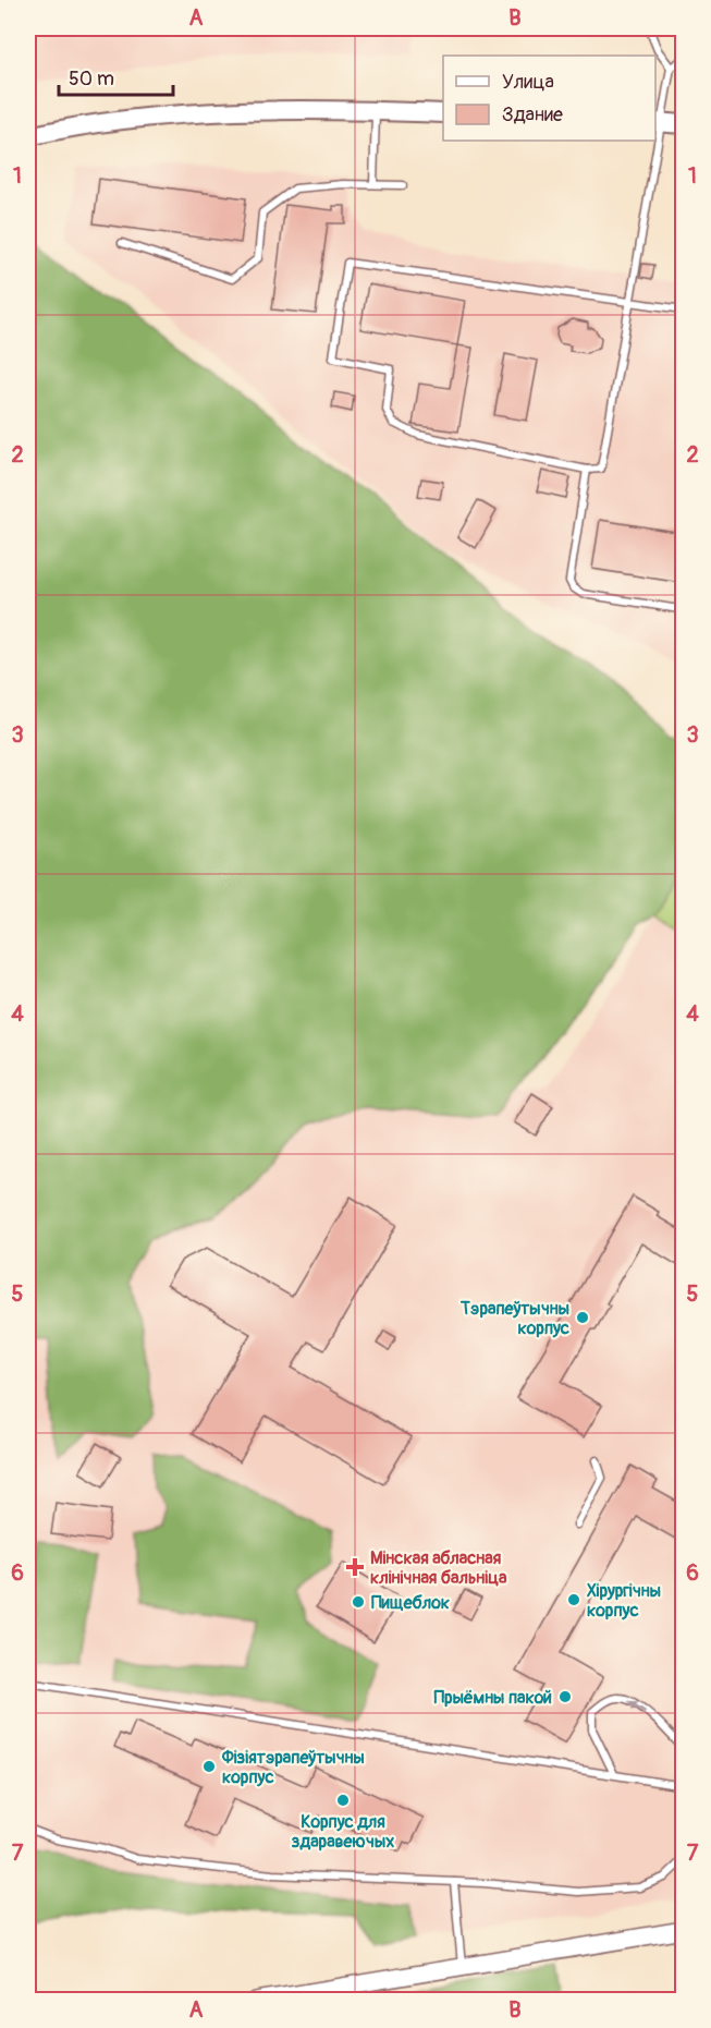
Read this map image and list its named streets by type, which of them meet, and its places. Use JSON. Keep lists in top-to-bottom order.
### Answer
{
  "places": {
    "other": [
      "Тэрапеўтычны корпус",
      "Хірургічны корпус",
      "Пищеблок",
      "Прыёмны пакой",
      "Фізіятэрапеўтычны корпус",
      "Корпус для здаравеючых"
    ],
    "health": ["Мінская абласная клінічная бальніца"]
  },
  "legend": ["Улица", "Здание"],
  "scale_bar": "50 m",
  "grid": {
    "columns": ["A", "B"],
    "rows": [
      "1",
      "2",
      "3",
      "4",
      "5",
      "6",
      "7"
    ]
  }
}
